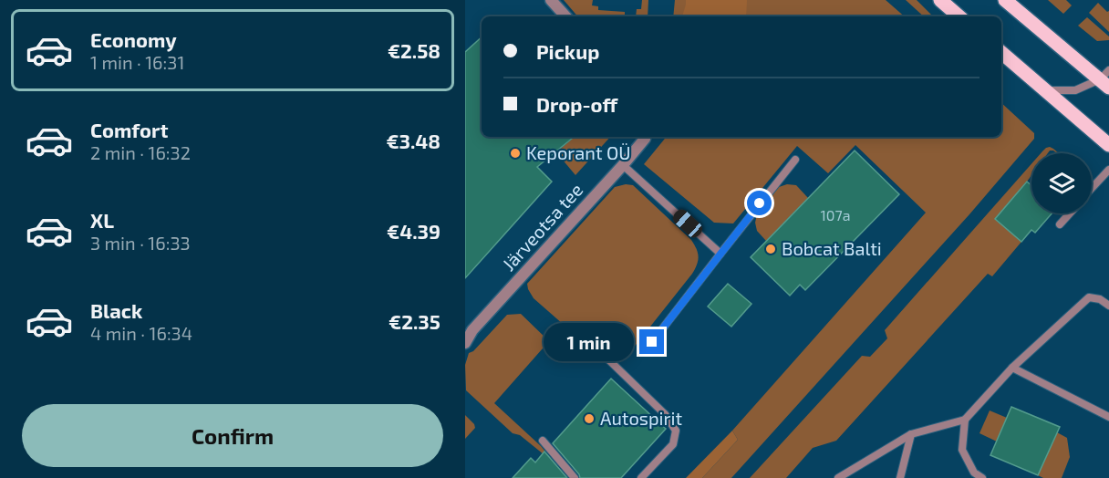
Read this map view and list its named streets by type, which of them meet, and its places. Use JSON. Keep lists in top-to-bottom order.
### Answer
{
  "streets": {
    "street": ["Järveotsa tee"]
  },
  "places": ["Keporant OÜ", "Bobcat Balti", "Autospirit"],
  "house_numbers": ["107a"],
  "page": {
    "list": [
      {
        "name": "Economy",
        "note": "1 min · 16:31",
        "value": "€2.58"
      },
      {
        "name": "Comfort",
        "note": "2 min · 16:32",
        "value": "€3.48"
      },
      {
        "name": "XL",
        "note": "3 min · 16:33",
        "value": "€4.39"
      },
      {
        "name": "Black",
        "note": "4 min · 16:34",
        "value": "€2.35"
      }
    ],
    "banner": ["Pickup", "Drop-off"],
    "bubble": "1 min",
    "buttons": "Confirm"
  }
}
